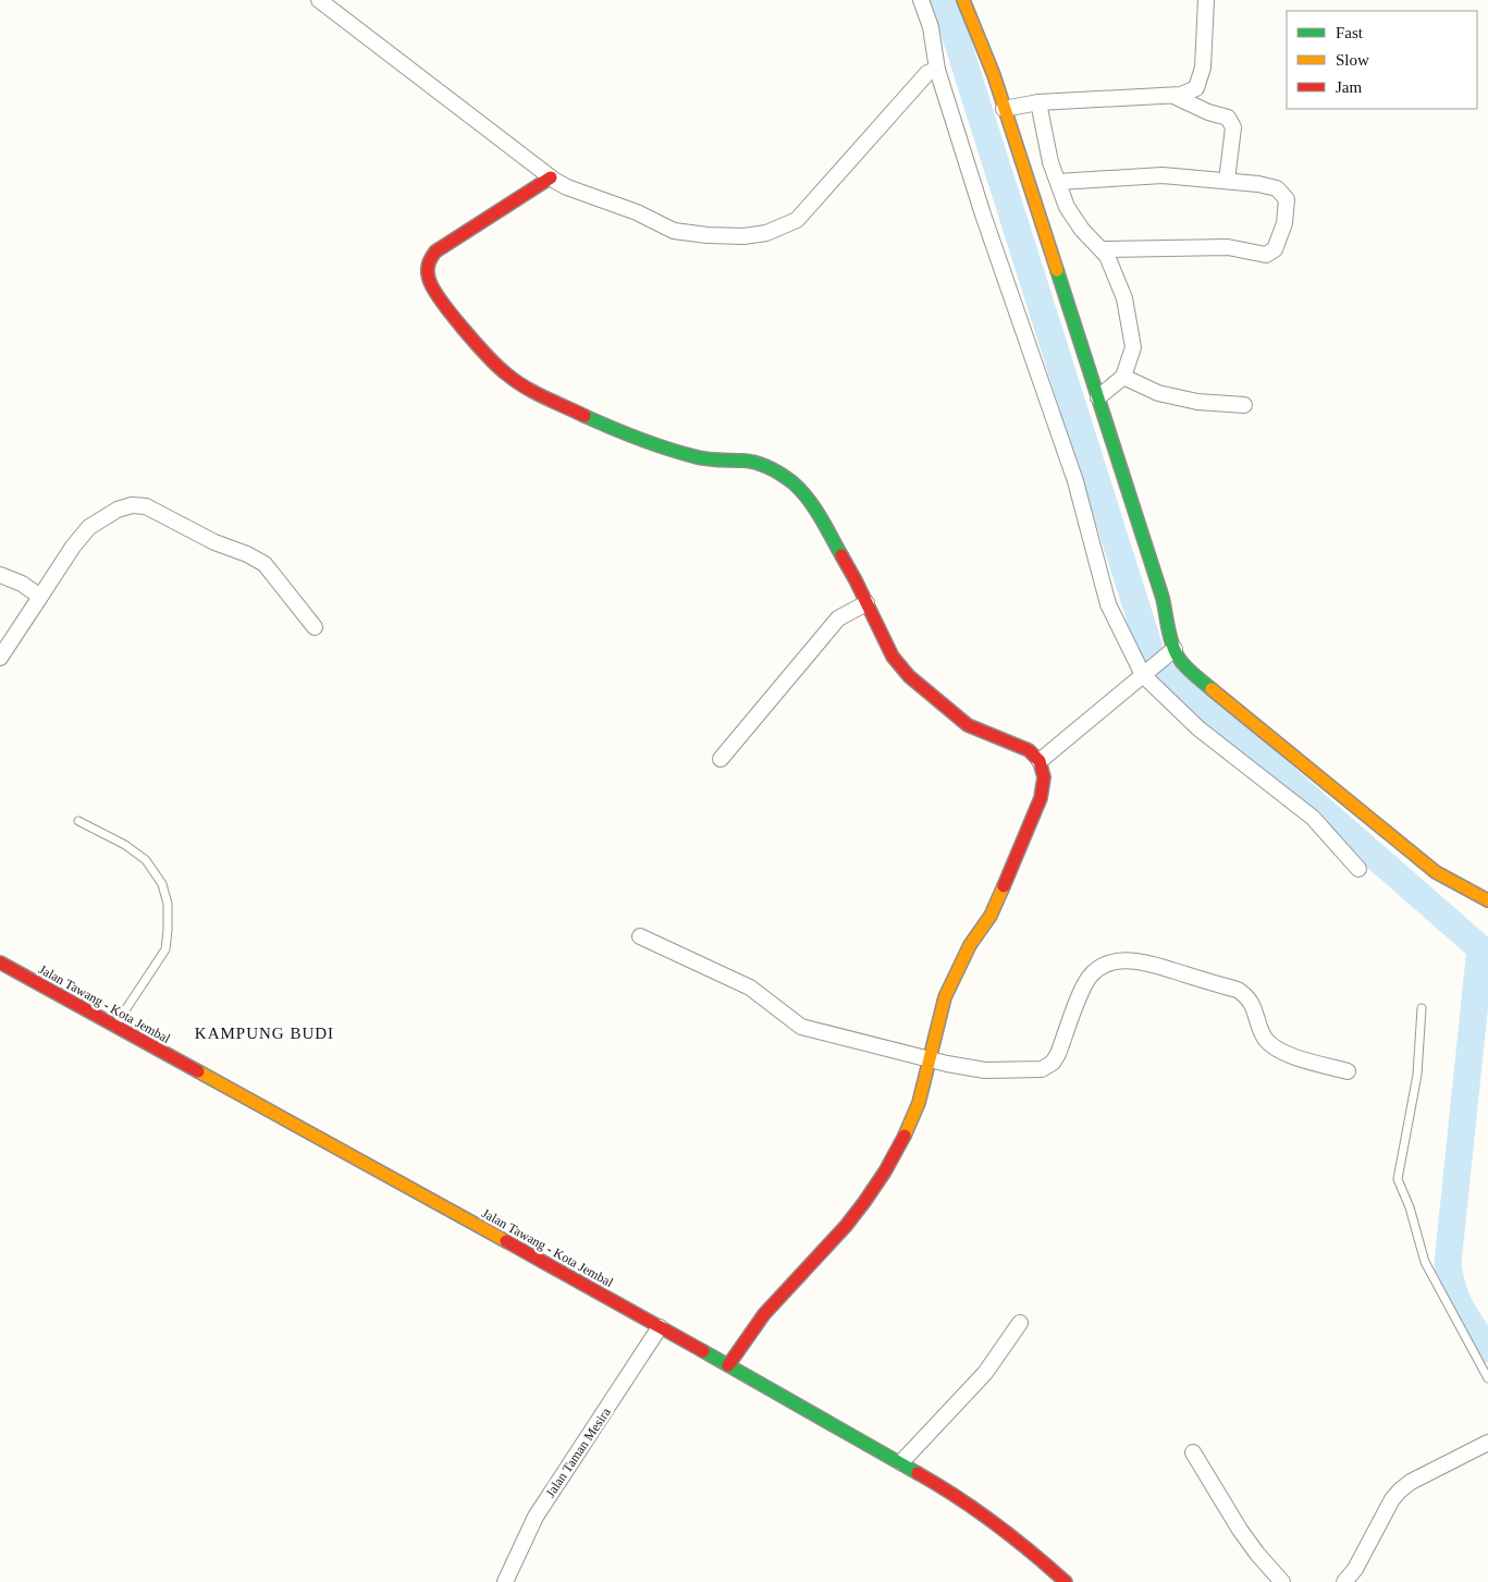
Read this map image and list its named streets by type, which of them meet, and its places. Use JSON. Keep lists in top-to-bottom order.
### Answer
{
  "streets": {
    "street": ["Jalan Tawang - Kota Jembal", "Jalan Taman Mesira"]
  },
  "crossings": [
    ["Jalan Tawang - Kota Jembal", "Jalan Taman Mesira"]
  ],
  "districts": ["KAMPUNG BUDI"],
  "legend": ["Fast", "Slow", "Jam"]
}
